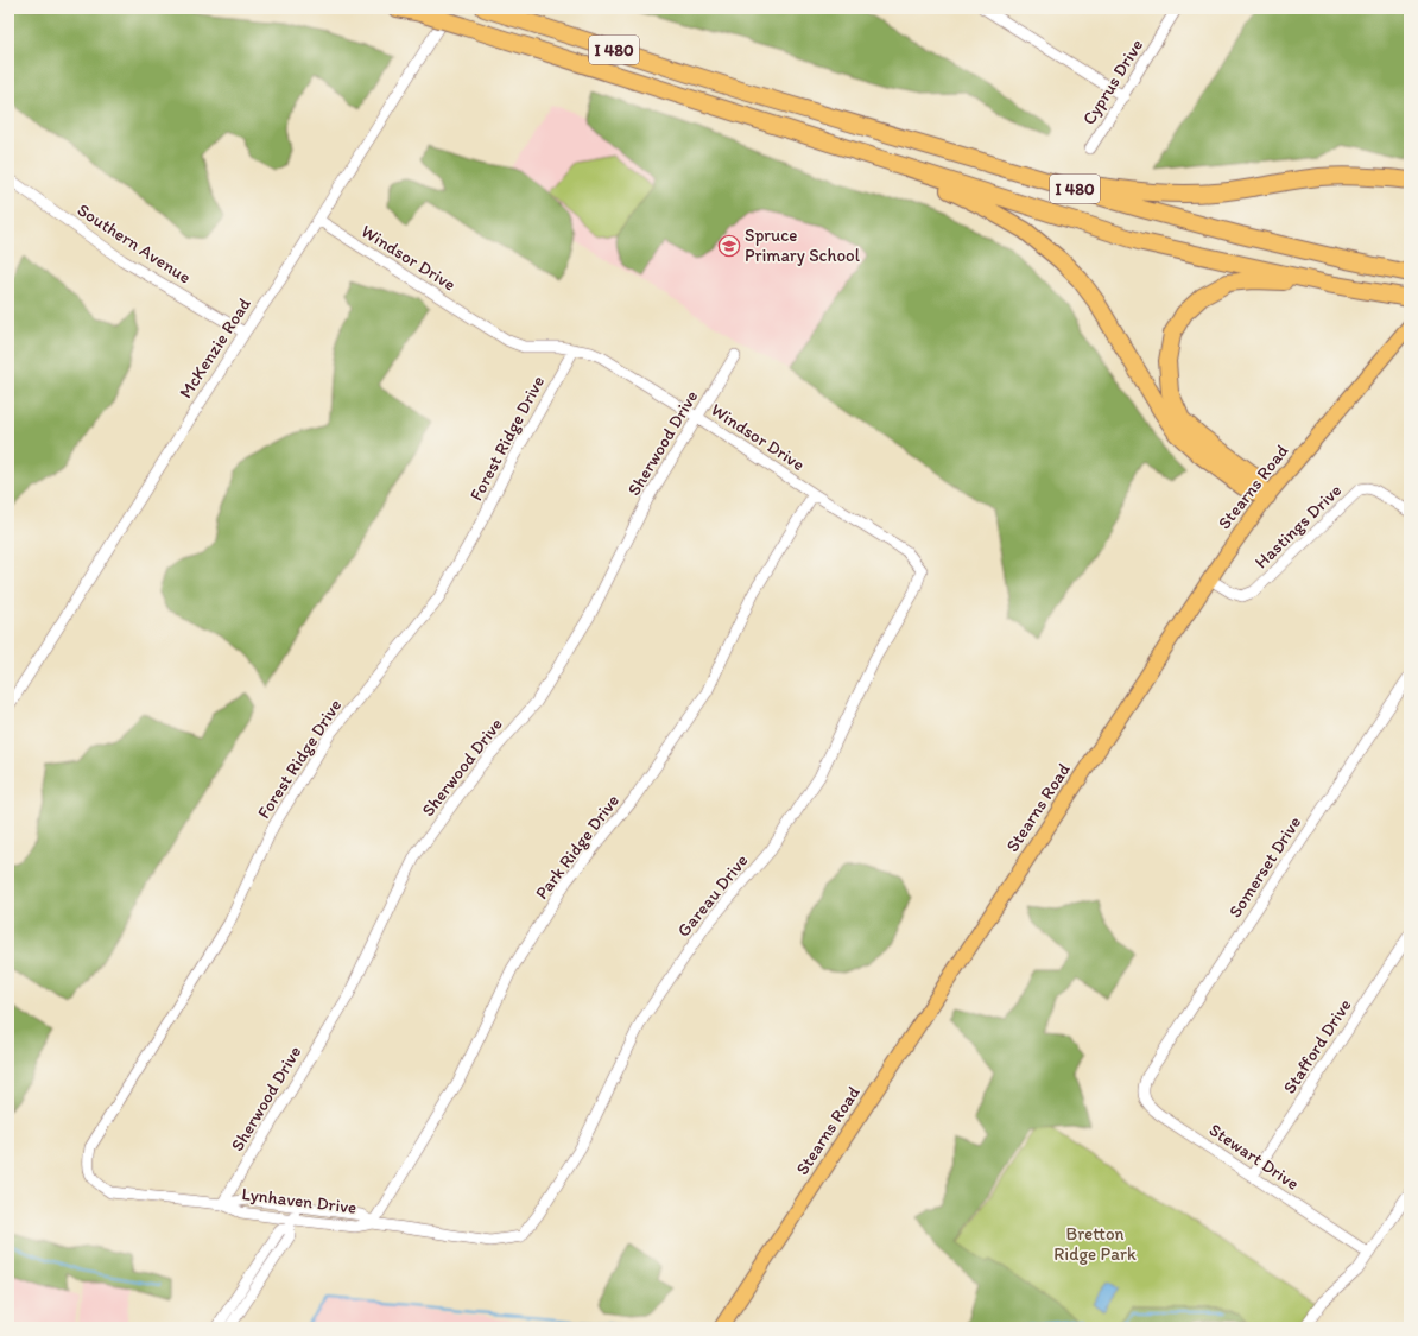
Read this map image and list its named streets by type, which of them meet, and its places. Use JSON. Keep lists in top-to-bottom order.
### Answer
{
  "streets": {
    "highway": ["I 480"],
    "main road": ["Stearns Road"],
    "street": [
      "Cyprus Drive",
      "Southern Avenue",
      "Windsor Drive",
      "McKenzie Road",
      "Forest Ridge Drive",
      "Sherwood Drive",
      "Hastings Drive",
      "Park Ridge Drive",
      "Somerset Drive",
      "Gareau Drive",
      "Stafford Drive",
      "Stewart Drive",
      "Lynhaven Drive"
    ]
  },
  "crossings": [
    ["Southern Avenue", "McKenzie Road"],
    ["Windsor Drive", "McKenzie Road"],
    ["Windsor Drive", "Forest Ridge Drive"],
    ["Windsor Drive", "Sherwood Drive"],
    ["Windsor Drive", "Park Ridge Drive"],
    ["Windsor Drive", "Gareau Drive"],
    ["Forest Ridge Drive", "Lynhaven Drive"],
    ["Sherwood Drive", "Lynhaven Drive"],
    ["Stearns Road", "Hastings Drive"],
    ["Park Ridge Drive", "Lynhaven Drive"],
    ["Somerset Drive", "Stewart Drive"],
    ["Gareau Drive", "Lynhaven Drive"],
    ["Stafford Drive", "Stewart Drive"]
  ],
  "parks": ["Bretton Ridge Park"],
  "places": {
    "school or university": ["Spruce Primary School"]
  }
}
